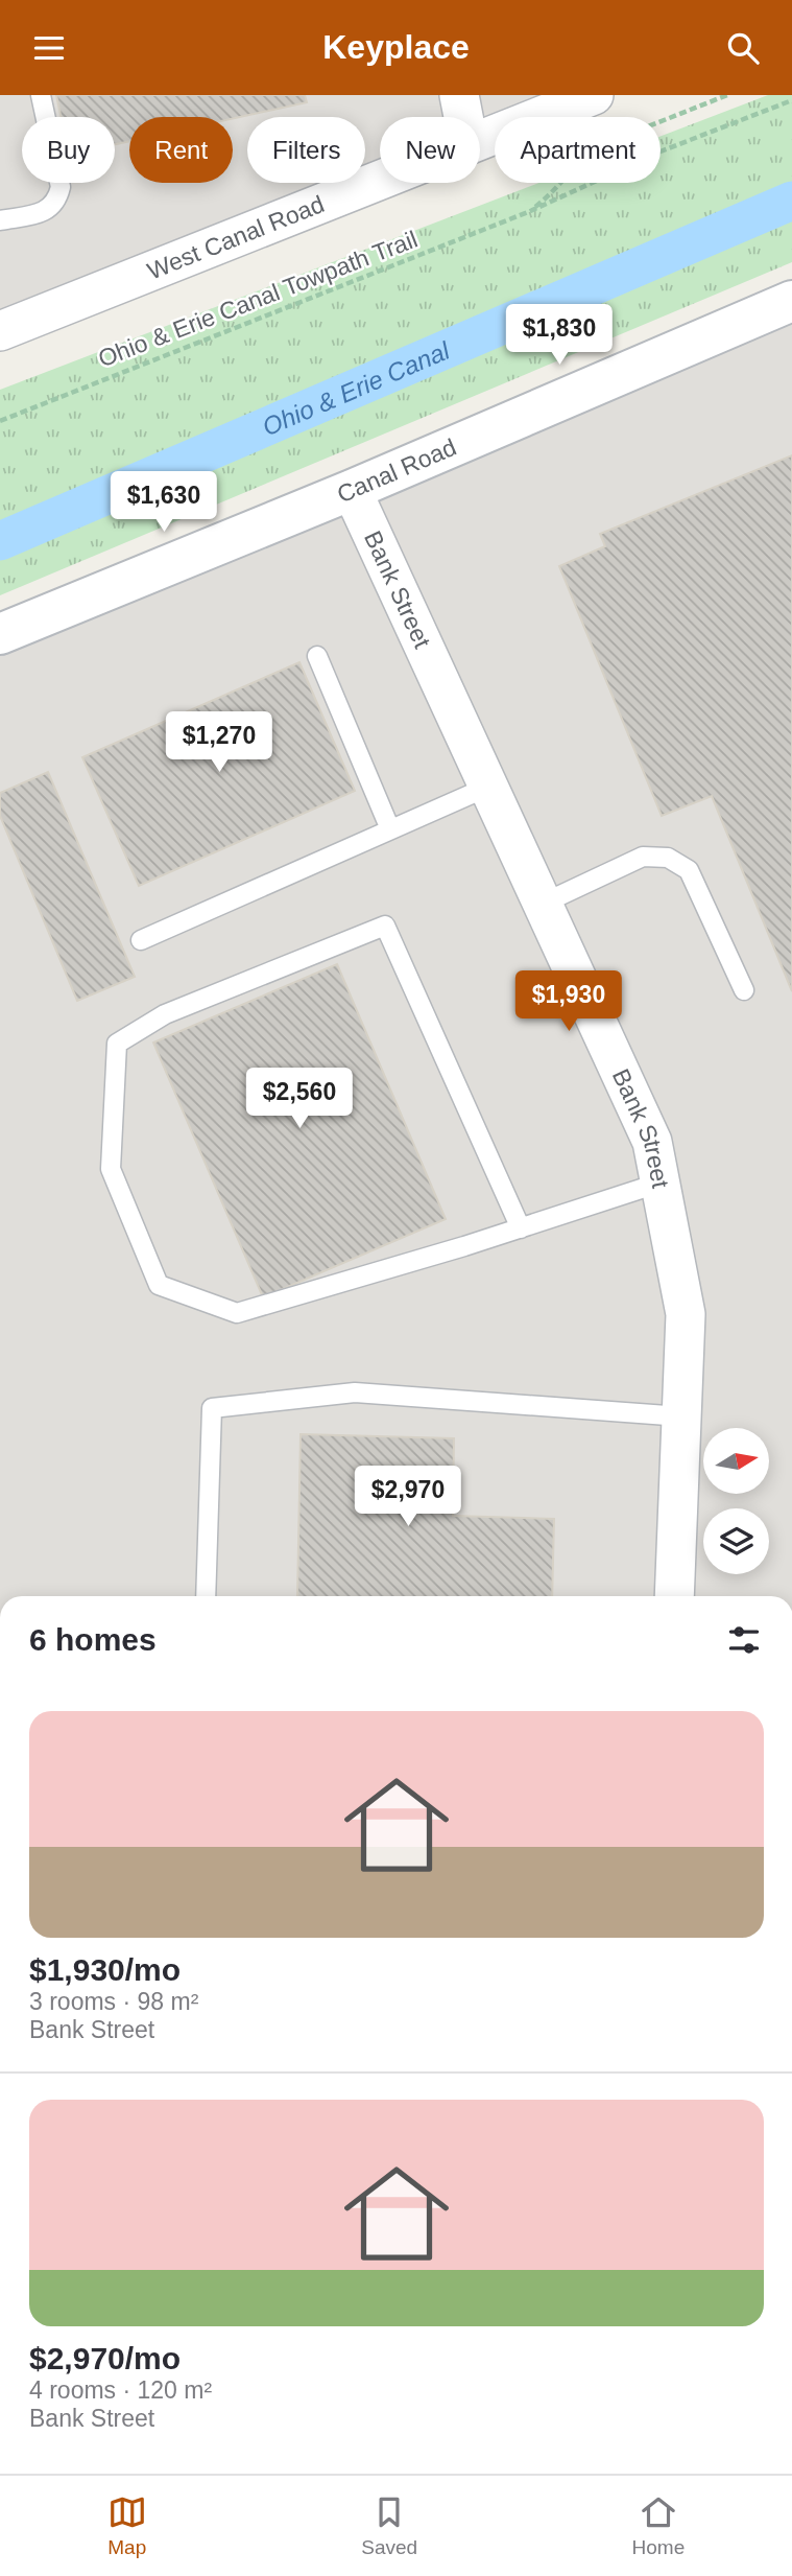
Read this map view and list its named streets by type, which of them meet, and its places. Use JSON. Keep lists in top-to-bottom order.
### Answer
{
  "streets": {
    "main road": ["Canal Road"],
    "street": ["West Canal Road", "Bank Street"],
    "path": ["Ohio & Erie Canal Towpath Trail"]
  },
  "crossings": [
    ["Canal Road", "Bank Street"]
  ],
  "water": ["Ohio & Erie Canal"],
  "north": "right",
  "page": {
    "header": "Keyplace",
    "chip": [
      "Buy",
      "Rent",
      "Filters",
      "New",
      "Apartment"
    ],
    "price": [
      "$1,830",
      "$1,630",
      "$1,270",
      "$1,930",
      "$2,560",
      "$2,970"
    ],
    "heading": "6 homes",
    "list": [
      {
        "name": "$1,930/mo",
        "note": "3 rooms · 98 m² · Bank Street"
      },
      {
        "name": "$2,970/mo",
        "note": "4 rooms · 120 m² · Bank Street"
      }
    ],
    "tabs": ["Map", "Saved", "Home"]
  }
}
